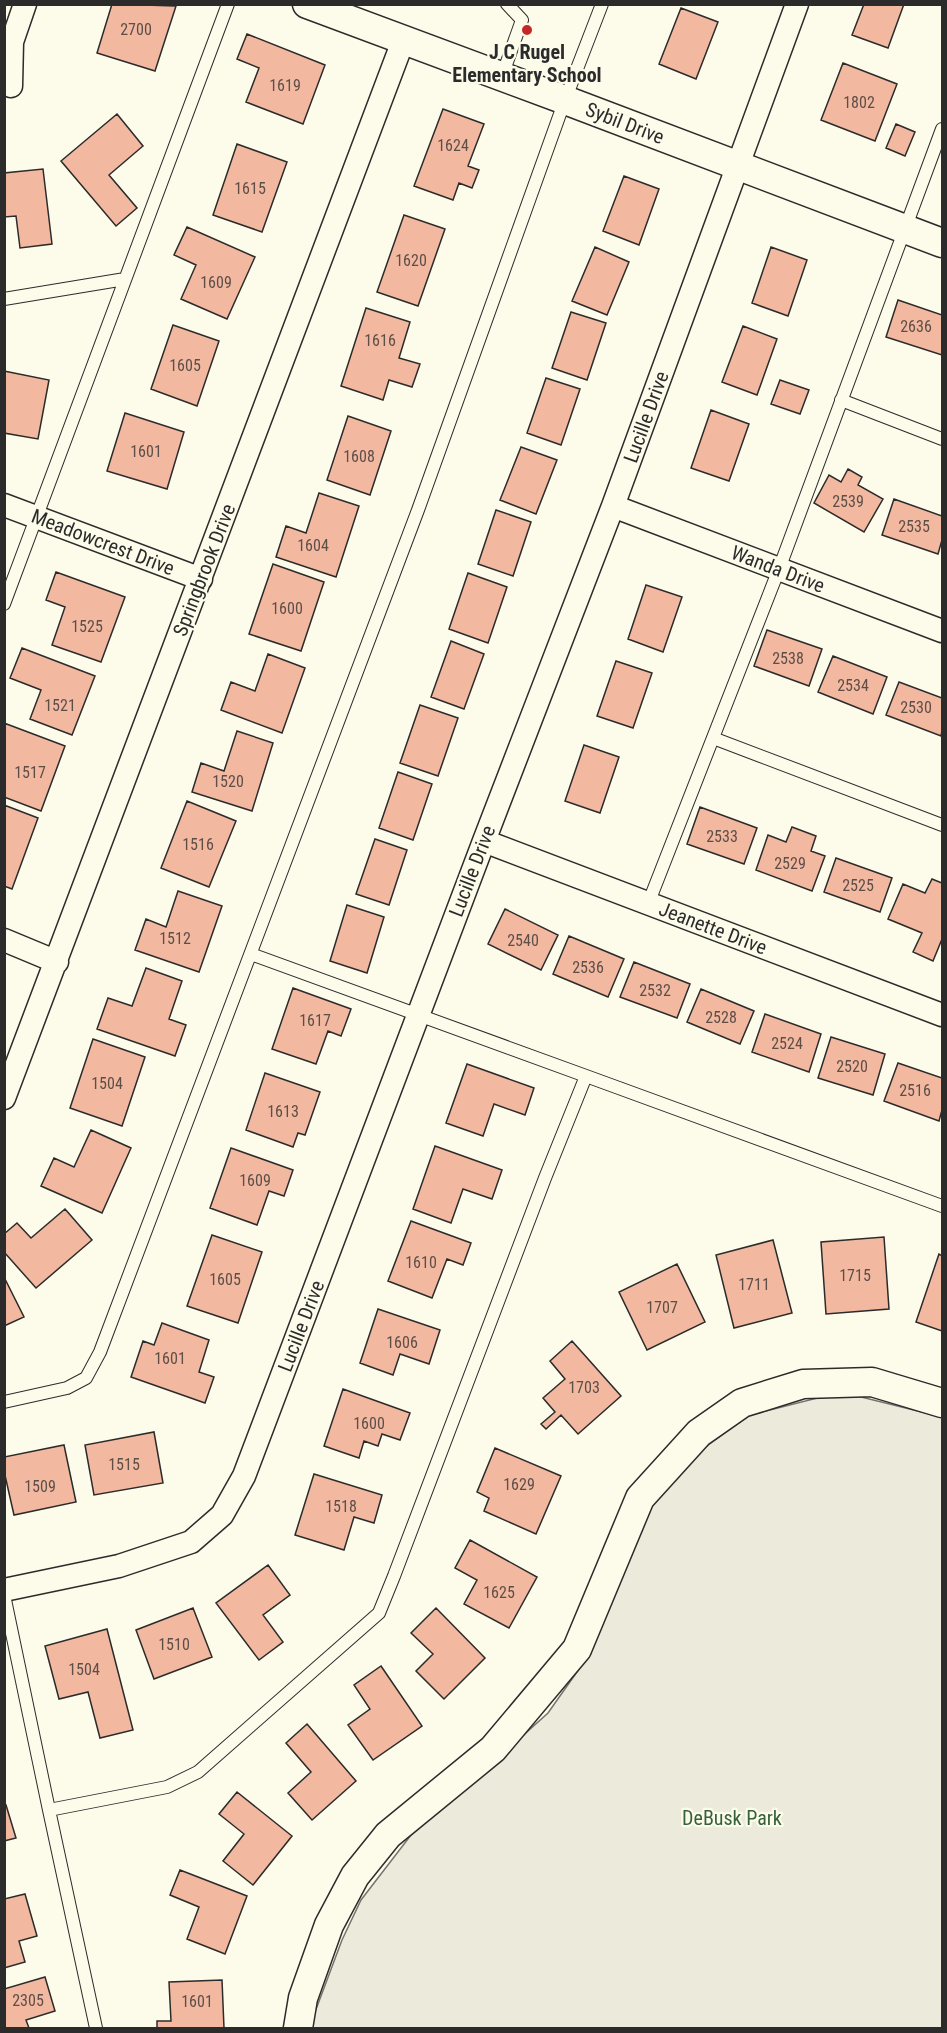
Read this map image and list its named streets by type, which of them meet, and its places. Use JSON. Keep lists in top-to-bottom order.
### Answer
{
  "streets": {
    "street": [
      "Sybil Drive",
      "Lucille Drive",
      "Meadowcrest Drive",
      "Wanda Drive",
      "Springbrook Drive",
      "Jeanette Drive"
    ]
  },
  "crossings": [
    ["Sybil Drive", "Lucille Drive"],
    ["Sybil Drive", "Springbrook Drive"],
    ["Lucille Drive", "Wanda Drive"],
    ["Lucille Drive", "Jeanette Drive"],
    ["Meadowcrest Drive", "Springbrook Drive"]
  ],
  "parks": ["DeBusk Park"],
  "places": ["J C Rugel Elementary School"],
  "house_numbers": [
    "2700",
    "1619",
    "1802",
    "1624",
    "1615",
    "1620",
    "1609",
    "2636",
    "1616",
    "1605",
    "1601",
    "1608",
    "2539",
    "2535",
    "1604",
    "1600",
    "1525",
    "2538",
    "2534",
    "1521",
    "2530",
    "1517",
    "1520",
    "2533",
    "1516",
    "2529",
    "2525",
    "1512",
    "2540",
    "2536",
    "2532",
    "2528",
    "1617",
    "2524",
    "2520",
    "1504",
    "2516",
    "1613",
    "1609",
    "1610",
    "1715",
    "1605",
    "1711",
    "1707",
    "1606",
    "1601",
    "1703",
    "1600",
    "1515",
    "1629",
    "1509",
    "1518",
    "1625",
    "1510",
    "1504",
    "2305",
    "1601"
  ]
}
